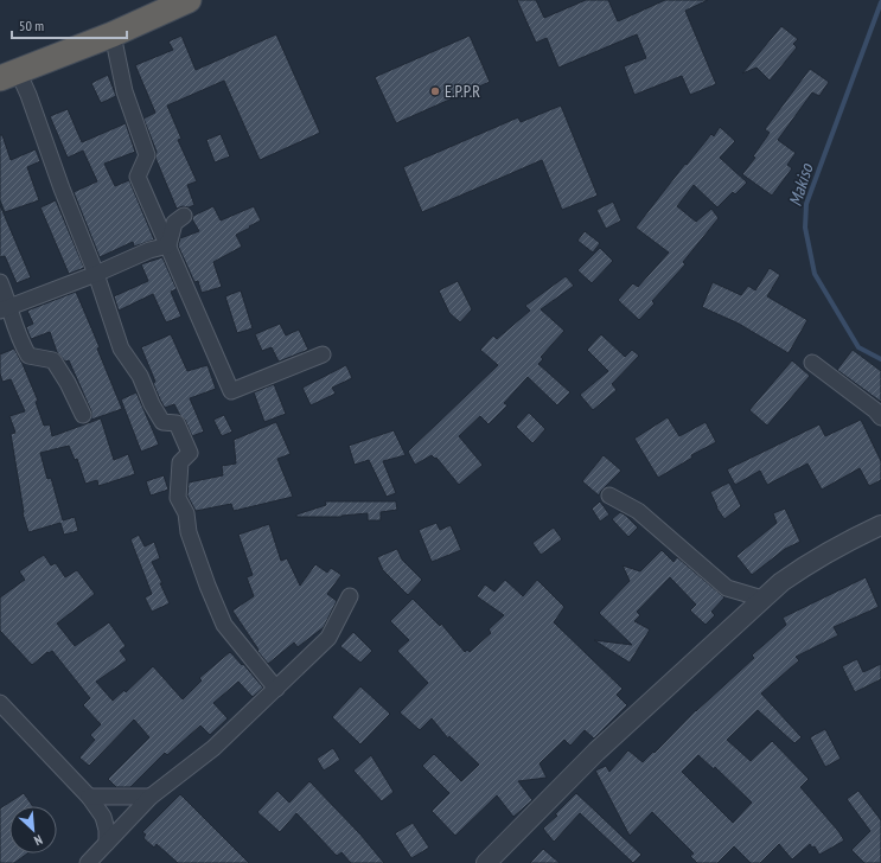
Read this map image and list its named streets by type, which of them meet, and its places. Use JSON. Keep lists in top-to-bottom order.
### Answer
{
  "water": ["Makiso"],
  "places": ["E.P.P.R"],
  "scale_bar": "50 m",
  "north": "bottom right"
}
